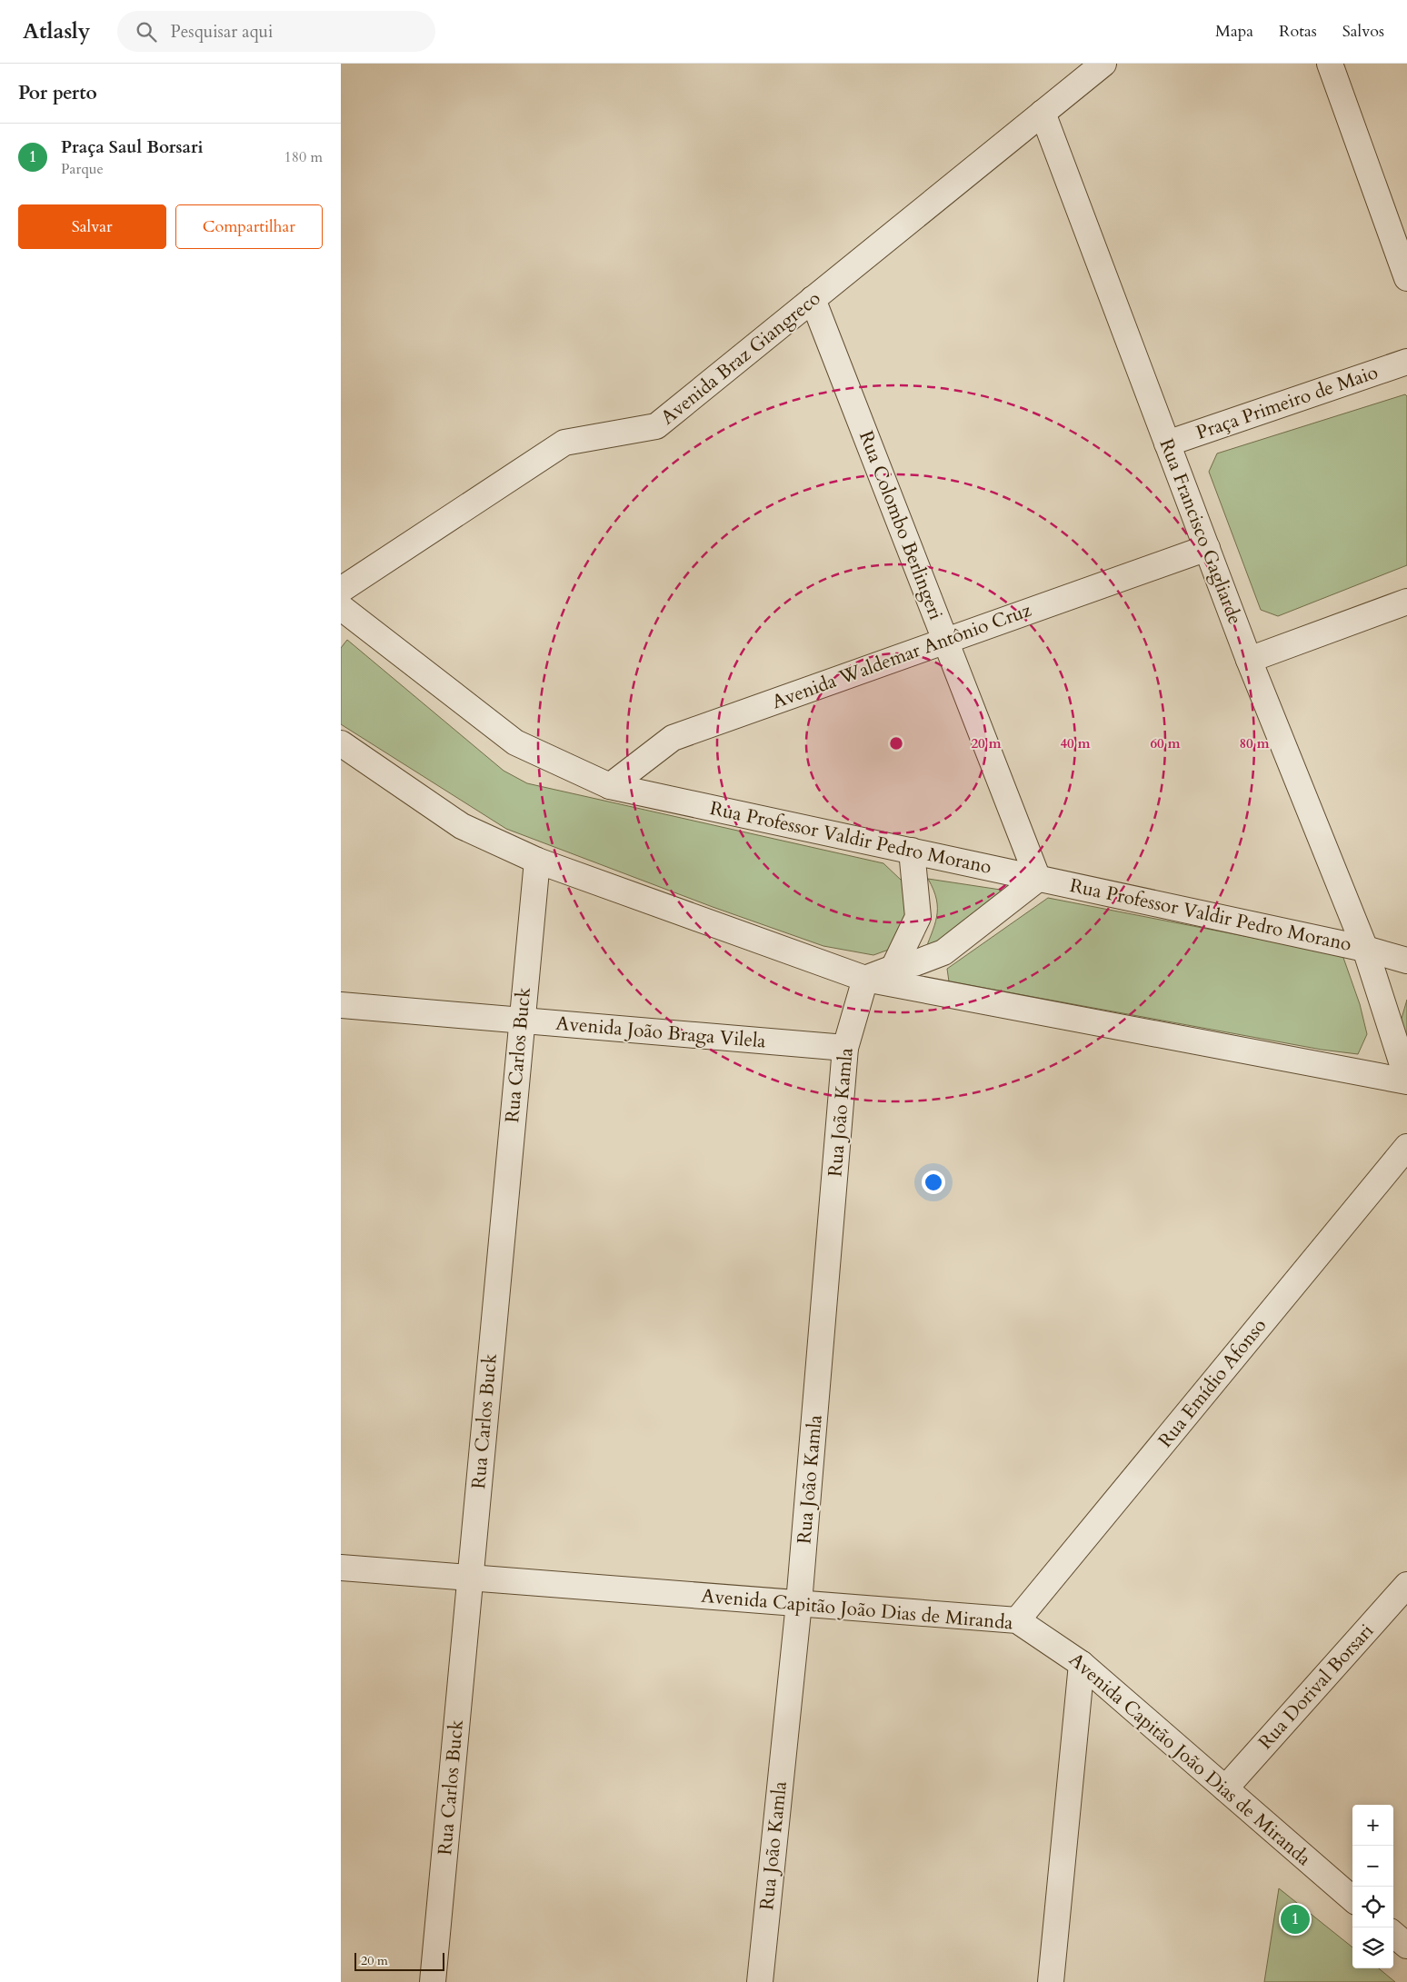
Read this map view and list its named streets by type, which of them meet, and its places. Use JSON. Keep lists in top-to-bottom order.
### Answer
{
  "streets": {
    "street": [
      "Avenida Braz Giangreco",
      "Praça Primeiro de Maio",
      "Rua Colombo Berlingeri",
      "Rua Francisco Gagliarde",
      "Avenida Waldemar Antônio Cruz",
      "Rua Professor Valdir Pedro Morano",
      "Avenida João Braga Vilela",
      "Rua Carlos Buck",
      "Rua João Kamla",
      "Rua Emídio Afonso",
      "Avenida Capitão João Dias de Miranda",
      "Rua Dorival Borsari"
    ]
  },
  "crossings": [
    ["Avenida Braz Giangreco", "Rua Colombo Berlingeri"],
    ["Avenida Braz Giangreco", "Rua Francisco Gagliarde"],
    ["Avenida Braz Giangreco", "Rua Professor Valdir Pedro Morano"],
    ["Praça Primeiro de Maio", "Rua Francisco Gagliarde"],
    ["Rua Colombo Berlingeri", "Avenida Waldemar Antônio Cruz"],
    ["Rua Colombo Berlingeri", "Rua Professor Valdir Pedro Morano"],
    ["Rua Francisco Gagliarde", "Avenida Waldemar Antônio Cruz"],
    ["Rua Francisco Gagliarde", "Rua Professor Valdir Pedro Morano"],
    ["Avenida Waldemar Antônio Cruz", "Rua Professor Valdir Pedro Morano"],
    ["Avenida João Braga Vilela", "Rua Carlos Buck"],
    ["Avenida João Braga Vilela", "Rua João Kamla"],
    ["Rua Carlos Buck", "Avenida Capitão João Dias de Miranda"],
    ["Rua João Kamla", "Avenida Capitão João Dias de Miranda"],
    ["Rua Emídio Afonso", "Avenida Capitão João Dias de Miranda"],
    ["Avenida Capitão João Dias de Miranda", "Rua Dorival Borsari"]
  ],
  "scale_bar": "20 m",
  "page": {
    "header": "Atlasly",
    "search": "Pesquisar aqui",
    "nav": ["Mapa", "Rotas", "Salvos"],
    "heading": "Por perto",
    "list": [
      {
        "mark": "1",
        "name": "Praça Saul Borsari",
        "note": "Parque",
        "value": "180 m"
      }
    ],
    "buttons": ["Salvar", "Compartilhar"],
    "map_buttons": ["+", "−"],
    "pins": "1",
    "scale": "20 m"
  },
  "rings": [
    "20 m",
    "40 m",
    "60 m",
    "80 m"
  ]
}
